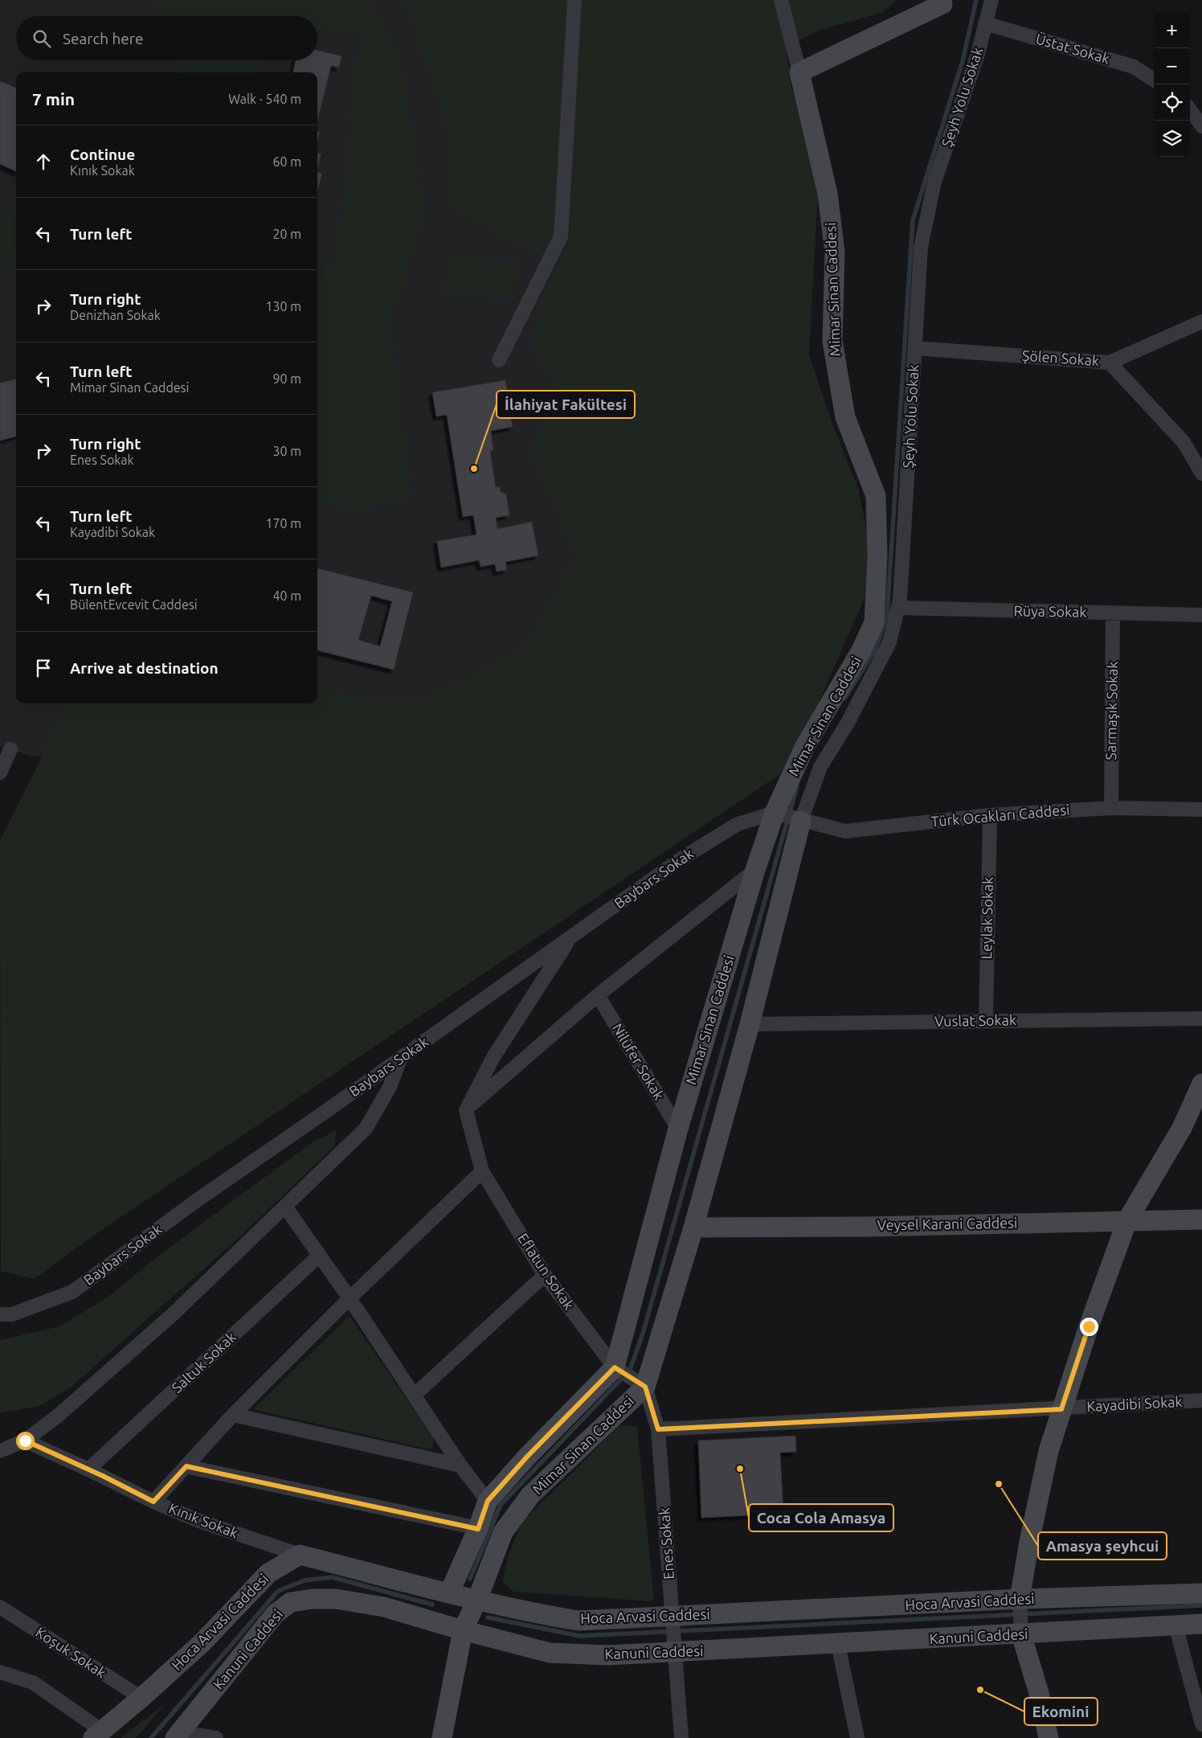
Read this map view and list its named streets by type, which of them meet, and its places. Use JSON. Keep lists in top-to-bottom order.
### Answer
{
  "streets": {
    "street": [
      "Üstat Sokak",
      "Şeyh Yolu Sokak",
      "Mimar Sinan Caddesi",
      "Şölen Sokak",
      "Rüya Sokak",
      "Sarmaşık Sokak",
      "Türk Ocakları Caddesi",
      "Baybars Sokak",
      "Leylak Sokak",
      "Vuslat Sokak",
      "Nilüfer Sokak",
      "Veysel Karani Caddesi",
      "Eflatun Sokak",
      "Saltuk Sokak",
      "Kayadibi Sokak",
      "Kınık Sokak",
      "Enes Sokak",
      "Hoca Arvasi Caddesi",
      "Kanuni Caddesi",
      "Koşuk Sokak"
    ]
  },
  "crossings": [
    ["Üstat Sokak", "Şeyh Yolu Sokak"],
    ["Şeyh Yolu Sokak", "Mimar Sinan Caddesi"],
    ["Şeyh Yolu Sokak", "Şölen Sokak"],
    ["Şeyh Yolu Sokak", "Rüya Sokak"],
    ["Şeyh Yolu Sokak", "Türk Ocakları Caddesi"],
    ["Mimar Sinan Caddesi", "Türk Ocakları Caddesi"],
    ["Mimar Sinan Caddesi", "Baybars Sokak"],
    ["Mimar Sinan Caddesi", "Vuslat Sokak"],
    ["Mimar Sinan Caddesi", "Nilüfer Sokak"],
    ["Mimar Sinan Caddesi", "Veysel Karani Caddesi"],
    ["Mimar Sinan Caddesi", "Eflatun Sokak"],
    ["Mimar Sinan Caddesi", "Enes Sokak"],
    ["Mimar Sinan Caddesi", "Hoca Arvasi Caddesi"],
    ["Mimar Sinan Caddesi", "Kanuni Caddesi"],
    ["Rüya Sokak", "Sarmaşık Sokak"],
    ["Sarmaşık Sokak", "Türk Ocakları Caddesi"],
    ["Türk Ocakları Caddesi", "Baybars Sokak"],
    ["Türk Ocakları Caddesi", "Leylak Sokak"],
    ["Leylak Sokak", "Vuslat Sokak"],
    ["Saltuk Sokak", "Kınık Sokak"],
    ["Kayadibi Sokak", "Enes Sokak"],
    ["Kınık Sokak", "Hoca Arvasi Caddesi"],
    ["Enes Sokak", "Hoca Arvasi Caddesi"],
    ["Enes Sokak", "Kanuni Caddesi"],
    ["Hoca Arvasi Caddesi", "Koşuk Sokak"]
  ],
  "places": [
    "İlahiyat Fakültesi",
    "Coca Cola Amasya",
    "Amasya şeyhcui",
    "Ekomini"
  ],
  "page": {
    "map_buttons": ["+", "−"],
    "search": "Search here",
    "heading": ["7 min", "Walk · 540 m"],
    "list": [
      ["Continue", "Kınık Sokak", "60 m"],
      ["Turn left", "20 m"],
      ["Turn right", "Denizhan Sokak", "130 m"],
      ["Turn left", "Mimar Sinan Caddesi", "90 m"],
      ["Turn right", "Enes Sokak", "30 m"],
      ["Turn left", "Kayadibi Sokak", "170 m"],
      ["Turn left", "BülentEvcevit Caddesi", "40 m"],
      "Arrive at destination"
    ]
  }
}
